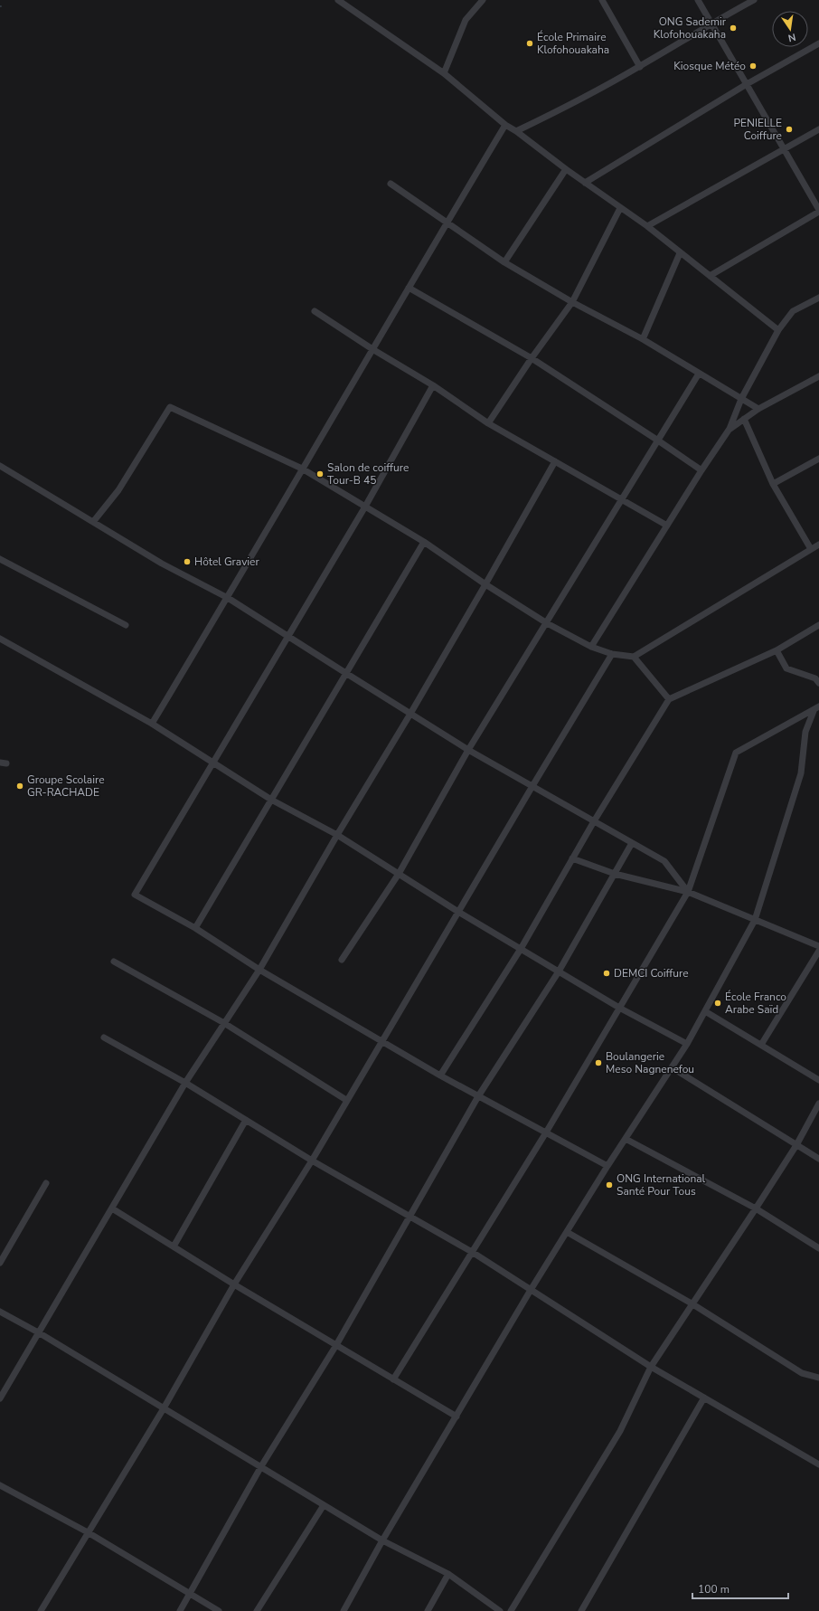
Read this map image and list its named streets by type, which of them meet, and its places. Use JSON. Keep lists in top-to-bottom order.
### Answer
{
  "places": [
    "ONG Sademir Klofohouakaha",
    "École Primaire Klofohouakaha",
    "Kiosque Météo",
    "PENIELLE Coiffure",
    "Salon de coiffure Tour-B 45",
    "Hôtel Gravier",
    "Groupe Scolaire GR-RACHADE",
    "DEMCI Coiffure",
    "École Franco Arabe Saïd",
    "Boulangerie Meso Nagnenefou",
    "ONG International Santé Pour Tous"
  ],
  "scale_bar": "100 m",
  "north": "bottom"
}
